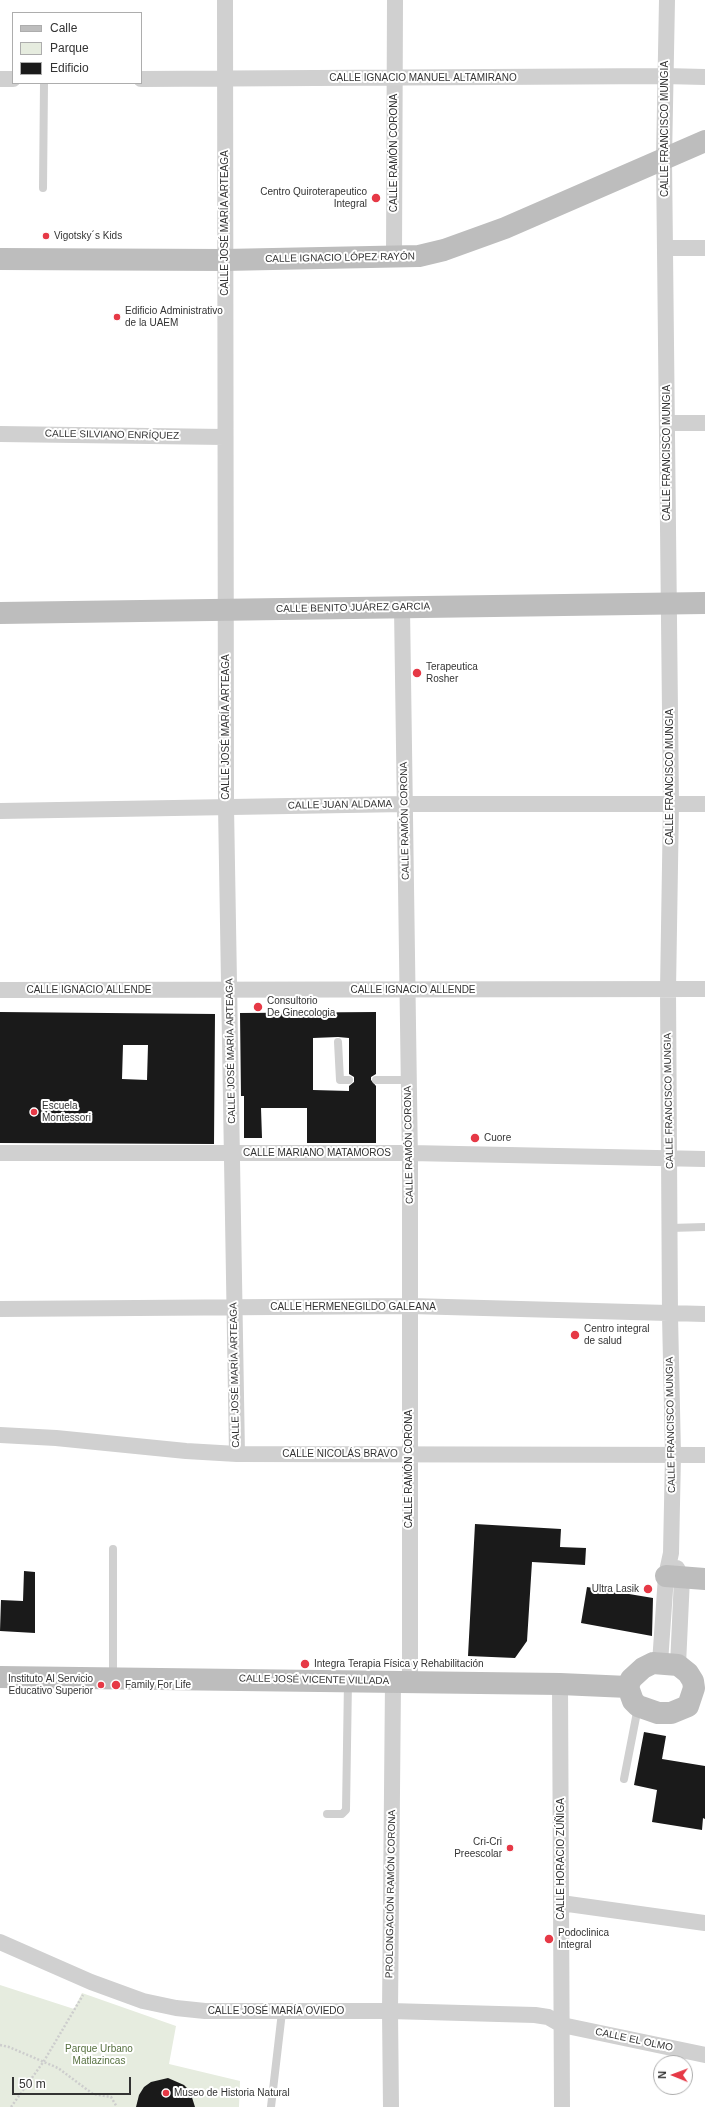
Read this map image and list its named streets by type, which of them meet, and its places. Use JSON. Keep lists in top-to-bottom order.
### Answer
{
  "streets": {
    "main road": ["CALLE IGNACIO LÓPEZ RAYÓN", "CALLE BENITO JUÁREZ GARCIA", "CALLE JOSÉ VICENTE VILLADA"],
    "street": [
      "CALLE IGNACIO MANUEL ALTAMIRANO",
      "CALLE FRANCISCO MUNGIA",
      "CALLE RAMÓN CORONA",
      "CALLE JOSÉ MARÍA ARTEAGA",
      "CALLE SILVIANO ENRÍQUEZ",
      "CALLE JUAN ALDAMA",
      "CALLE IGNACIO ALLENDE",
      "CALLE MARIANO MATAMOROS",
      "CALLE HERMENEGILDO GALEANA",
      "CALLE NICOLÁS BRAVO",
      "CALLE HORACIO ZÚÑIGA",
      "PROLONGACIÓN RAMÓN CORONA",
      "CALLE JOSÉ MARÍA OVIEDO",
      "CALLE EL OLMO"
    ]
  },
  "crossings": [
    ["CALLE IGNACIO MANUEL ALTAMIRANO", "CALLE FRANCISCO MUNGIA"],
    ["CALLE IGNACIO MANUEL ALTAMIRANO", "CALLE RAMÓN CORONA"],
    ["CALLE IGNACIO MANUEL ALTAMIRANO", "CALLE JOSÉ MARÍA ARTEAGA"],
    ["CALLE FRANCISCO MUNGIA", "CALLE IGNACIO LÓPEZ RAYÓN"],
    ["CALLE FRANCISCO MUNGIA", "CALLE BENITO JUÁREZ GARCIA"],
    ["CALLE FRANCISCO MUNGIA", "CALLE JUAN ALDAMA"],
    ["CALLE FRANCISCO MUNGIA", "CALLE IGNACIO ALLENDE"],
    ["CALLE FRANCISCO MUNGIA", "CALLE MARIANO MATAMOROS"],
    ["CALLE FRANCISCO MUNGIA", "CALLE HERMENEGILDO GALEANA"],
    ["CALLE FRANCISCO MUNGIA", "CALLE NICOLÁS BRAVO"],
    ["CALLE FRANCISCO MUNGIA", "CALLE JOSÉ VICENTE VILLADA"],
    ["CALLE RAMÓN CORONA", "CALLE IGNACIO LÓPEZ RAYÓN"],
    ["CALLE RAMÓN CORONA", "CALLE BENITO JUÁREZ GARCIA"],
    ["CALLE RAMÓN CORONA", "CALLE JUAN ALDAMA"],
    ["CALLE RAMÓN CORONA", "CALLE IGNACIO ALLENDE"],
    ["CALLE RAMÓN CORONA", "CALLE MARIANO MATAMOROS"],
    ["CALLE RAMÓN CORONA", "CALLE HERMENEGILDO GALEANA"],
    ["CALLE RAMÓN CORONA", "CALLE NICOLÁS BRAVO"],
    ["CALLE RAMÓN CORONA", "CALLE JOSÉ VICENTE VILLADA"],
    ["CALLE RAMÓN CORONA", "PROLONGACIÓN RAMÓN CORONA"],
    ["CALLE JOSÉ MARÍA ARTEAGA", "CALLE IGNACIO LÓPEZ RAYÓN"],
    ["CALLE JOSÉ MARÍA ARTEAGA", "CALLE SILVIANO ENRÍQUEZ"],
    ["CALLE JOSÉ MARÍA ARTEAGA", "CALLE BENITO JUÁREZ GARCIA"],
    ["CALLE JOSÉ MARÍA ARTEAGA", "CALLE JUAN ALDAMA"],
    ["CALLE JOSÉ MARÍA ARTEAGA", "CALLE IGNACIO ALLENDE"],
    ["CALLE JOSÉ MARÍA ARTEAGA", "CALLE MARIANO MATAMOROS"],
    ["CALLE JOSÉ MARÍA ARTEAGA", "CALLE HERMENEGILDO GALEANA"],
    ["CALLE JOSÉ MARÍA ARTEAGA", "CALLE NICOLÁS BRAVO"],
    ["CALLE JOSÉ VICENTE VILLADA", "CALLE HORACIO ZÚÑIGA"],
    ["CALLE JOSÉ VICENTE VILLADA", "PROLONGACIÓN RAMÓN CORONA"],
    ["CALLE HORACIO ZÚÑIGA", "CALLE JOSÉ MARÍA OVIEDO"],
    ["CALLE HORACIO ZÚÑIGA", "CALLE EL OLMO"],
    ["PROLONGACIÓN RAMÓN CORONA", "CALLE JOSÉ MARÍA OVIEDO"],
    ["CALLE JOSÉ MARÍA OVIEDO", "CALLE EL OLMO"]
  ],
  "parks": ["Parque Urbano Matlazincas"],
  "places": [
    "Centro Quiroterapeutico Integral",
    "Vigotsky´s Kids",
    "Edificio Administrativo de la UAEM",
    "Terapeutica Rosher",
    "Consultorio De Ginecologia",
    "Escuela Montessori",
    "Cuore",
    "Centro integral de salud",
    "Ultra Lasik",
    "Integra Terapia Física y Rehabilitación",
    "Instituto Al Servicio Educativo Superior",
    "Family For Life",
    "Cri-Cri Preescolar",
    "Podoclinica Integral",
    "Museo de Historia Natural"
  ],
  "legend": ["Calle", "Parque", "Edificio"],
  "scale_bar": "50 m",
  "north": "left"
}
